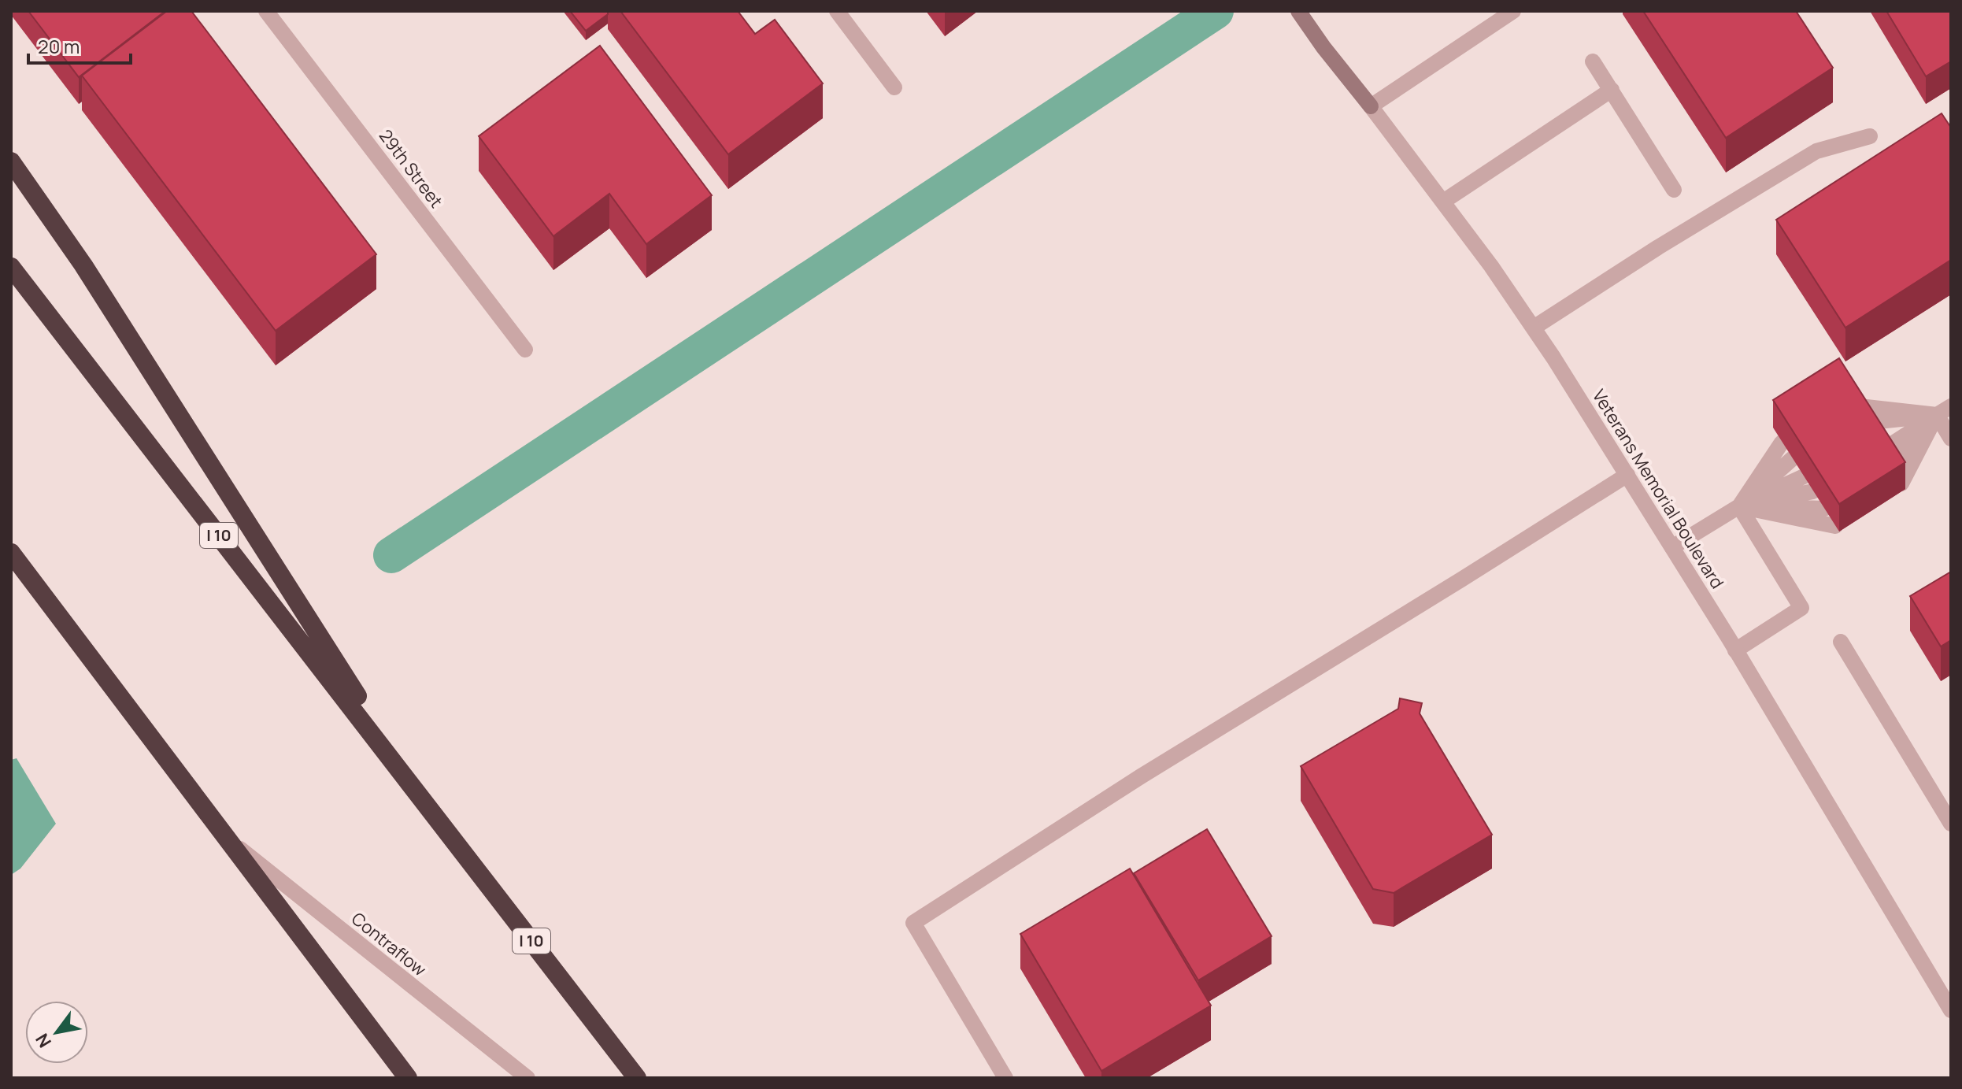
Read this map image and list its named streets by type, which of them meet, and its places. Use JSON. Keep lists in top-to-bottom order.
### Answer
{
  "streets": {
    "highway": ["I 10"],
    "street": ["29th Street", "Veterans Memorial Boulevard", "Contraflow"]
  },
  "scale_bar": "20 m",
  "north": "bottom left"
}
